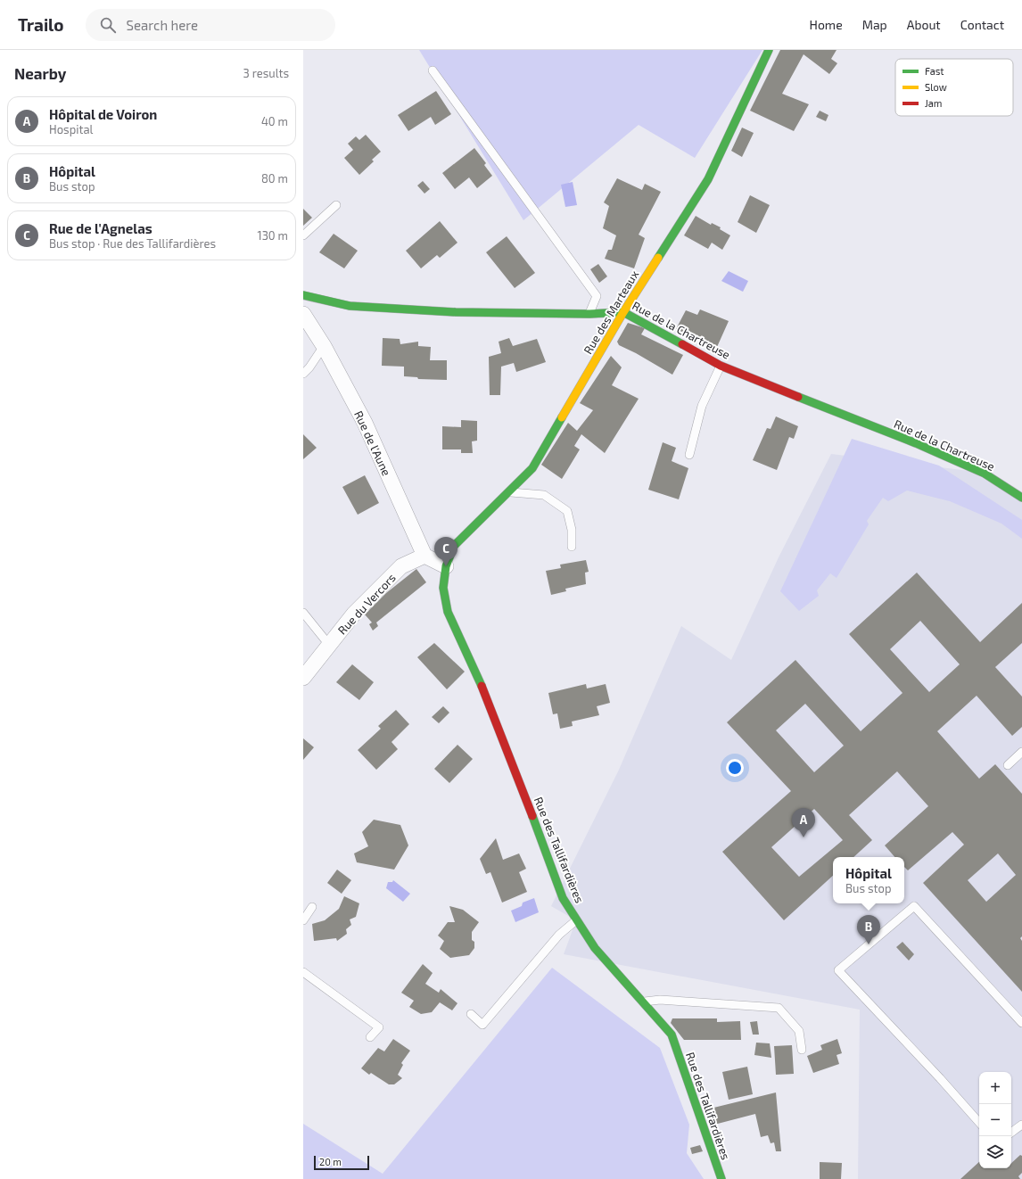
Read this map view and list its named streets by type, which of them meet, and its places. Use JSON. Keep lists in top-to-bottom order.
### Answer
{
  "streets": {
    "street": [
      "Rue des Marteaux",
      "Rue de la Chartreuse",
      "Rue de l'Aune",
      "Rue du Vercors",
      "Rue des Tallifardières"
    ]
  },
  "crossings": [
    ["Rue des Marteaux", "Rue de la Chartreuse"],
    ["Rue des Marteaux", "Rue des Tallifardières"],
    ["Rue de l'Aune", "Rue du Vercors"]
  ],
  "legend": ["Fast", "Slow", "Jam"],
  "scale_bar": "20 m",
  "page": {
    "header": "Trailo",
    "search": "Search here",
    "nav": [
      "Home",
      "Map",
      "About",
      "Contact"
    ],
    "heading": ["Nearby", "3 results"],
    "list": [
      {
        "mark": "A",
        "name": "Hôpital de Voiron",
        "note": "Hospital",
        "value": "40 m"
      },
      {
        "mark": "B",
        "name": "Hôpital",
        "note": "Bus stop",
        "value": "80 m"
      },
      {
        "mark": "C",
        "name": "Rue de l'Agnelas",
        "note": "Bus stop · Rue des Tallifardières",
        "value": "130 m"
      }
    ],
    "pins": ["C", "A", "B"],
    "popup": ["Hôpital", "Bus stop"],
    "map_buttons": ["+", "−"],
    "scale": "20 m"
  }
}
